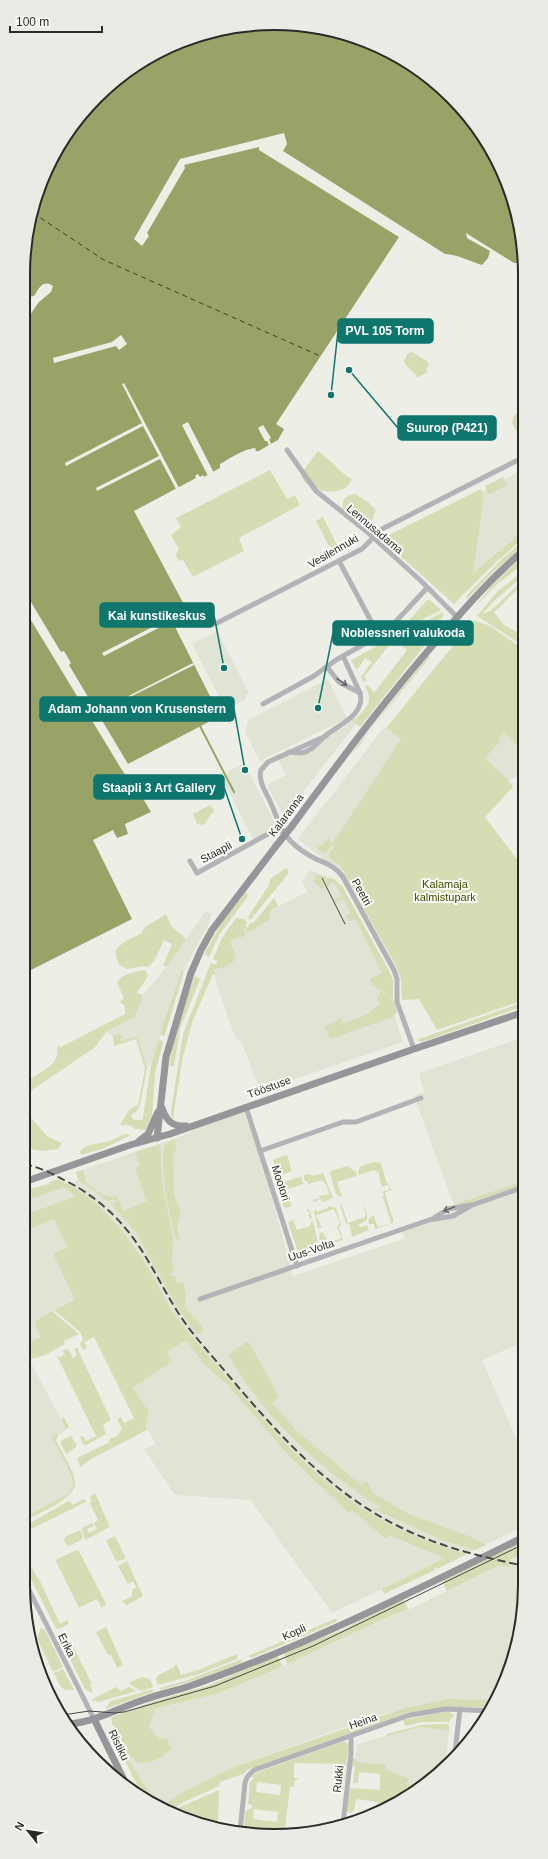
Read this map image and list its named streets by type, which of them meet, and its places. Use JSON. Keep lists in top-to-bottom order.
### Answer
{
  "streets": {
    "street": [
      "Lennusadama",
      "Vesilennuki",
      "Kalaranna",
      "Staapli",
      "Peetri",
      "Tööstuse",
      "Mootori",
      "Uus-Volta",
      "Kopli",
      "Erika",
      "Heina",
      "Ristiku",
      "Rukki"
    ]
  },
  "crossings": [
    ["Lennusadama", "Vesilennuki"],
    ["Lennusadama", "Kalaranna"],
    ["Kalaranna", "Tööstuse"],
    ["Staapli", "Peetri"],
    ["Peetri", "Tööstuse"],
    ["Tööstuse", "Mootori"],
    ["Mootori", "Uus-Volta"],
    ["Kopli", "Erika"],
    ["Kopli", "Ristiku"],
    ["Erika", "Ristiku"],
    ["Heina", "Rukki"]
  ],
  "parks": ["Kalamaja kalmistupark"],
  "places": [
    "Suurop (P421)",
    "PVL 105 Torm",
    "Kai kunstikeskus",
    "Noblessneri valukoda",
    "Adam Johann von Krusenstern",
    "Staapli 3 Art Gallery"
  ],
  "scale_bar": "100 m",
  "north": "top left"
}
